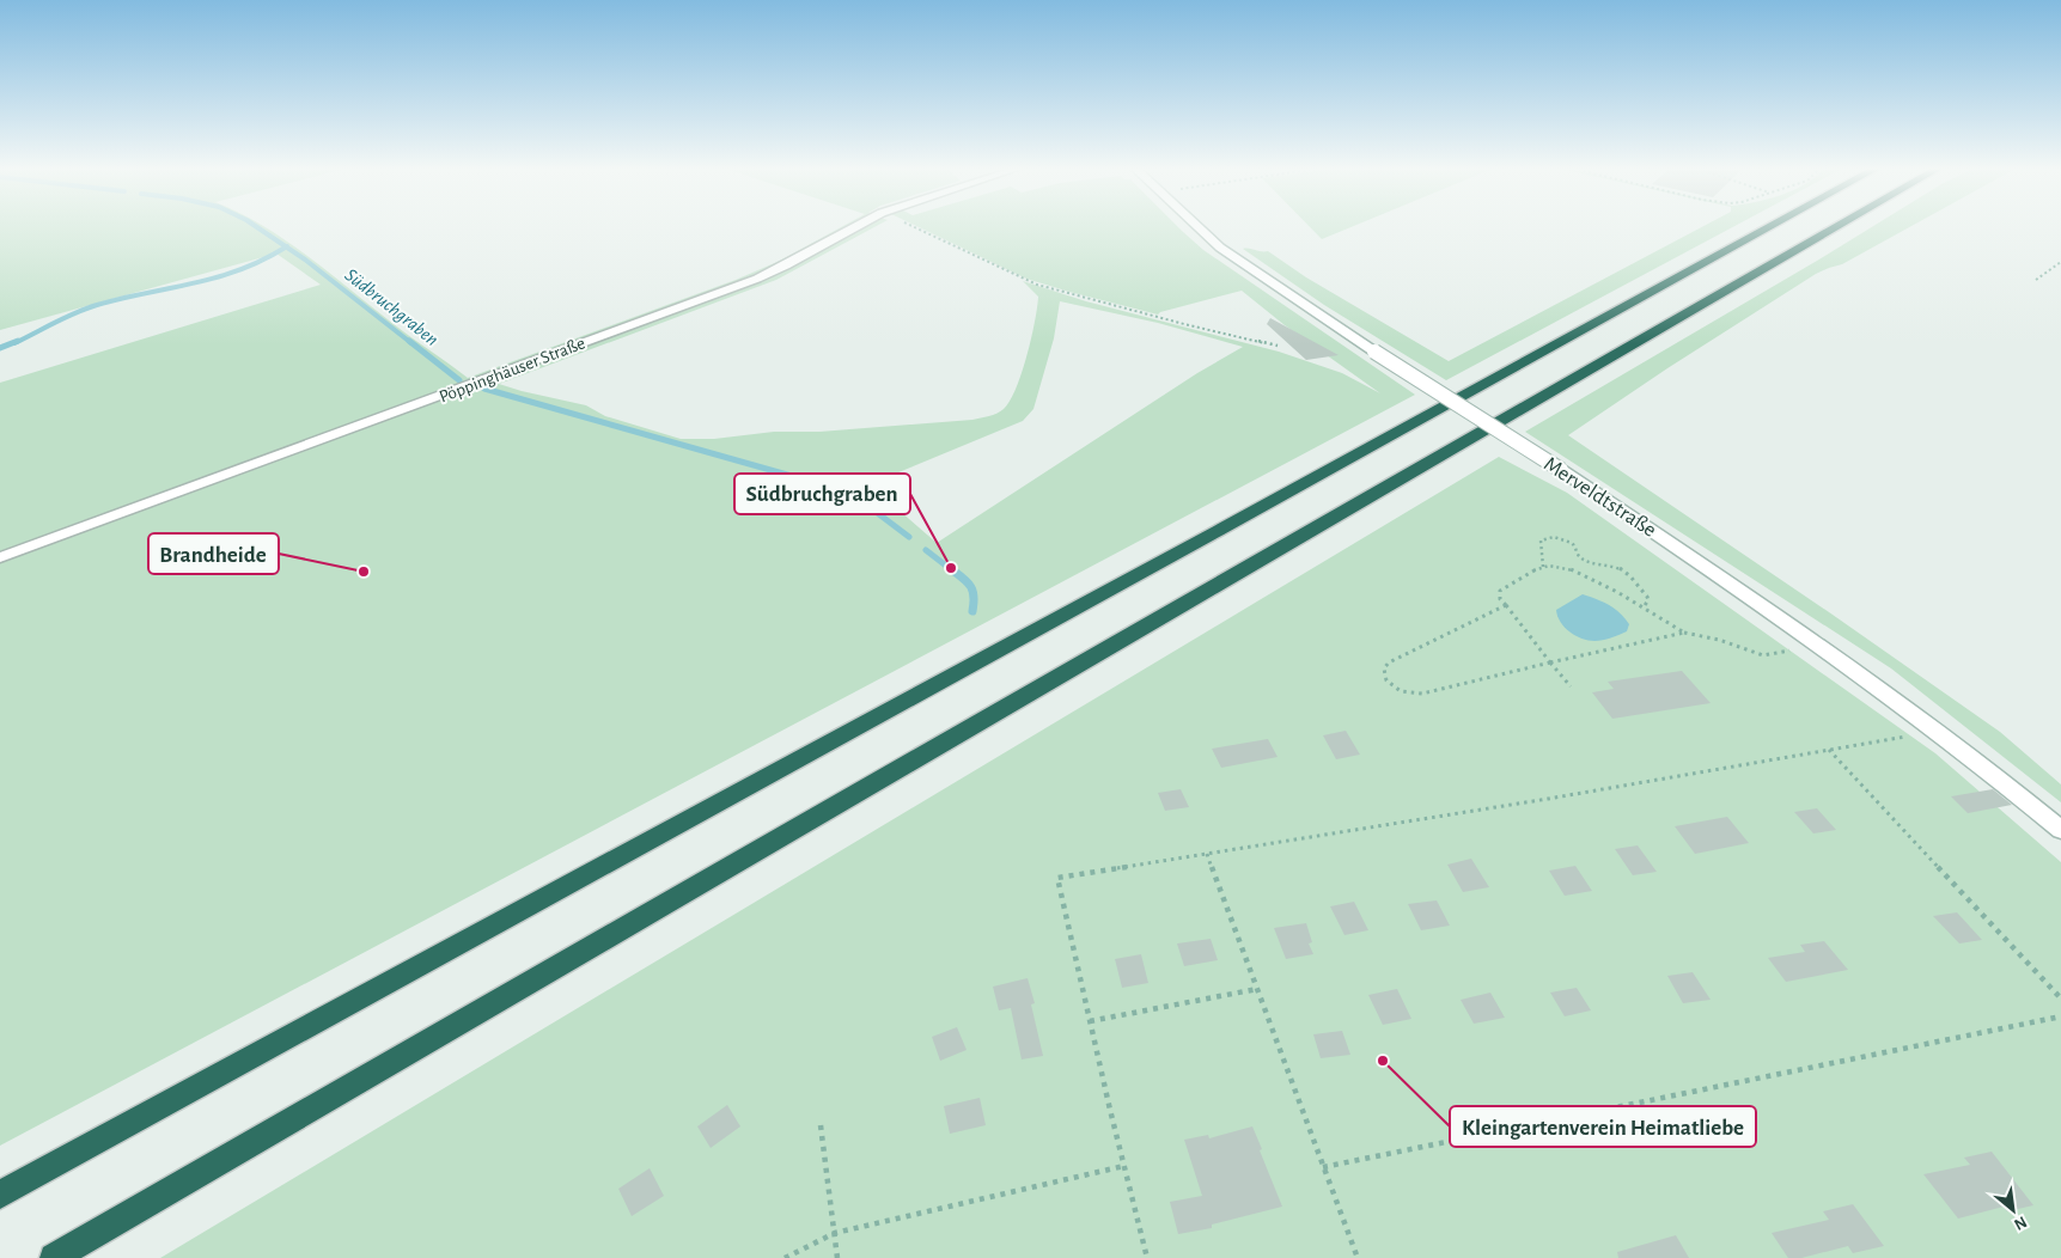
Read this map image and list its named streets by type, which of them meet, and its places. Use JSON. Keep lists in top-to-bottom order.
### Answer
{
  "streets": {
    "street": ["Merveldtstraße"],
    "lane": ["Pöppinghäuser Straße"]
  },
  "water": ["Südbruchgraben"],
  "places": ["Südbruchgraben", "Brandheide", "Kleingartenverein Heimatliebe"],
  "north": "bottom right"
}
